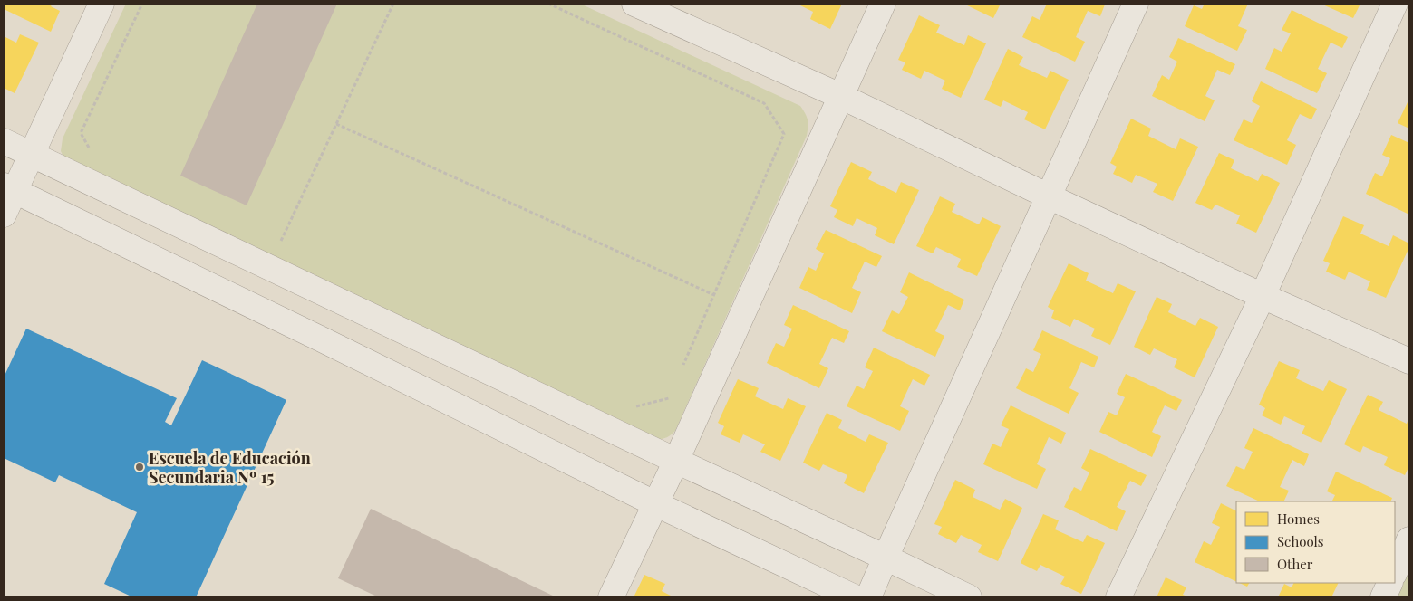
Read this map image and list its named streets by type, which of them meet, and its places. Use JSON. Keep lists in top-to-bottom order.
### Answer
{
  "places": ["Escuela de Educación Secundaria Nº 15"],
  "legend": ["Homes", "Schools", "Other"]
}
